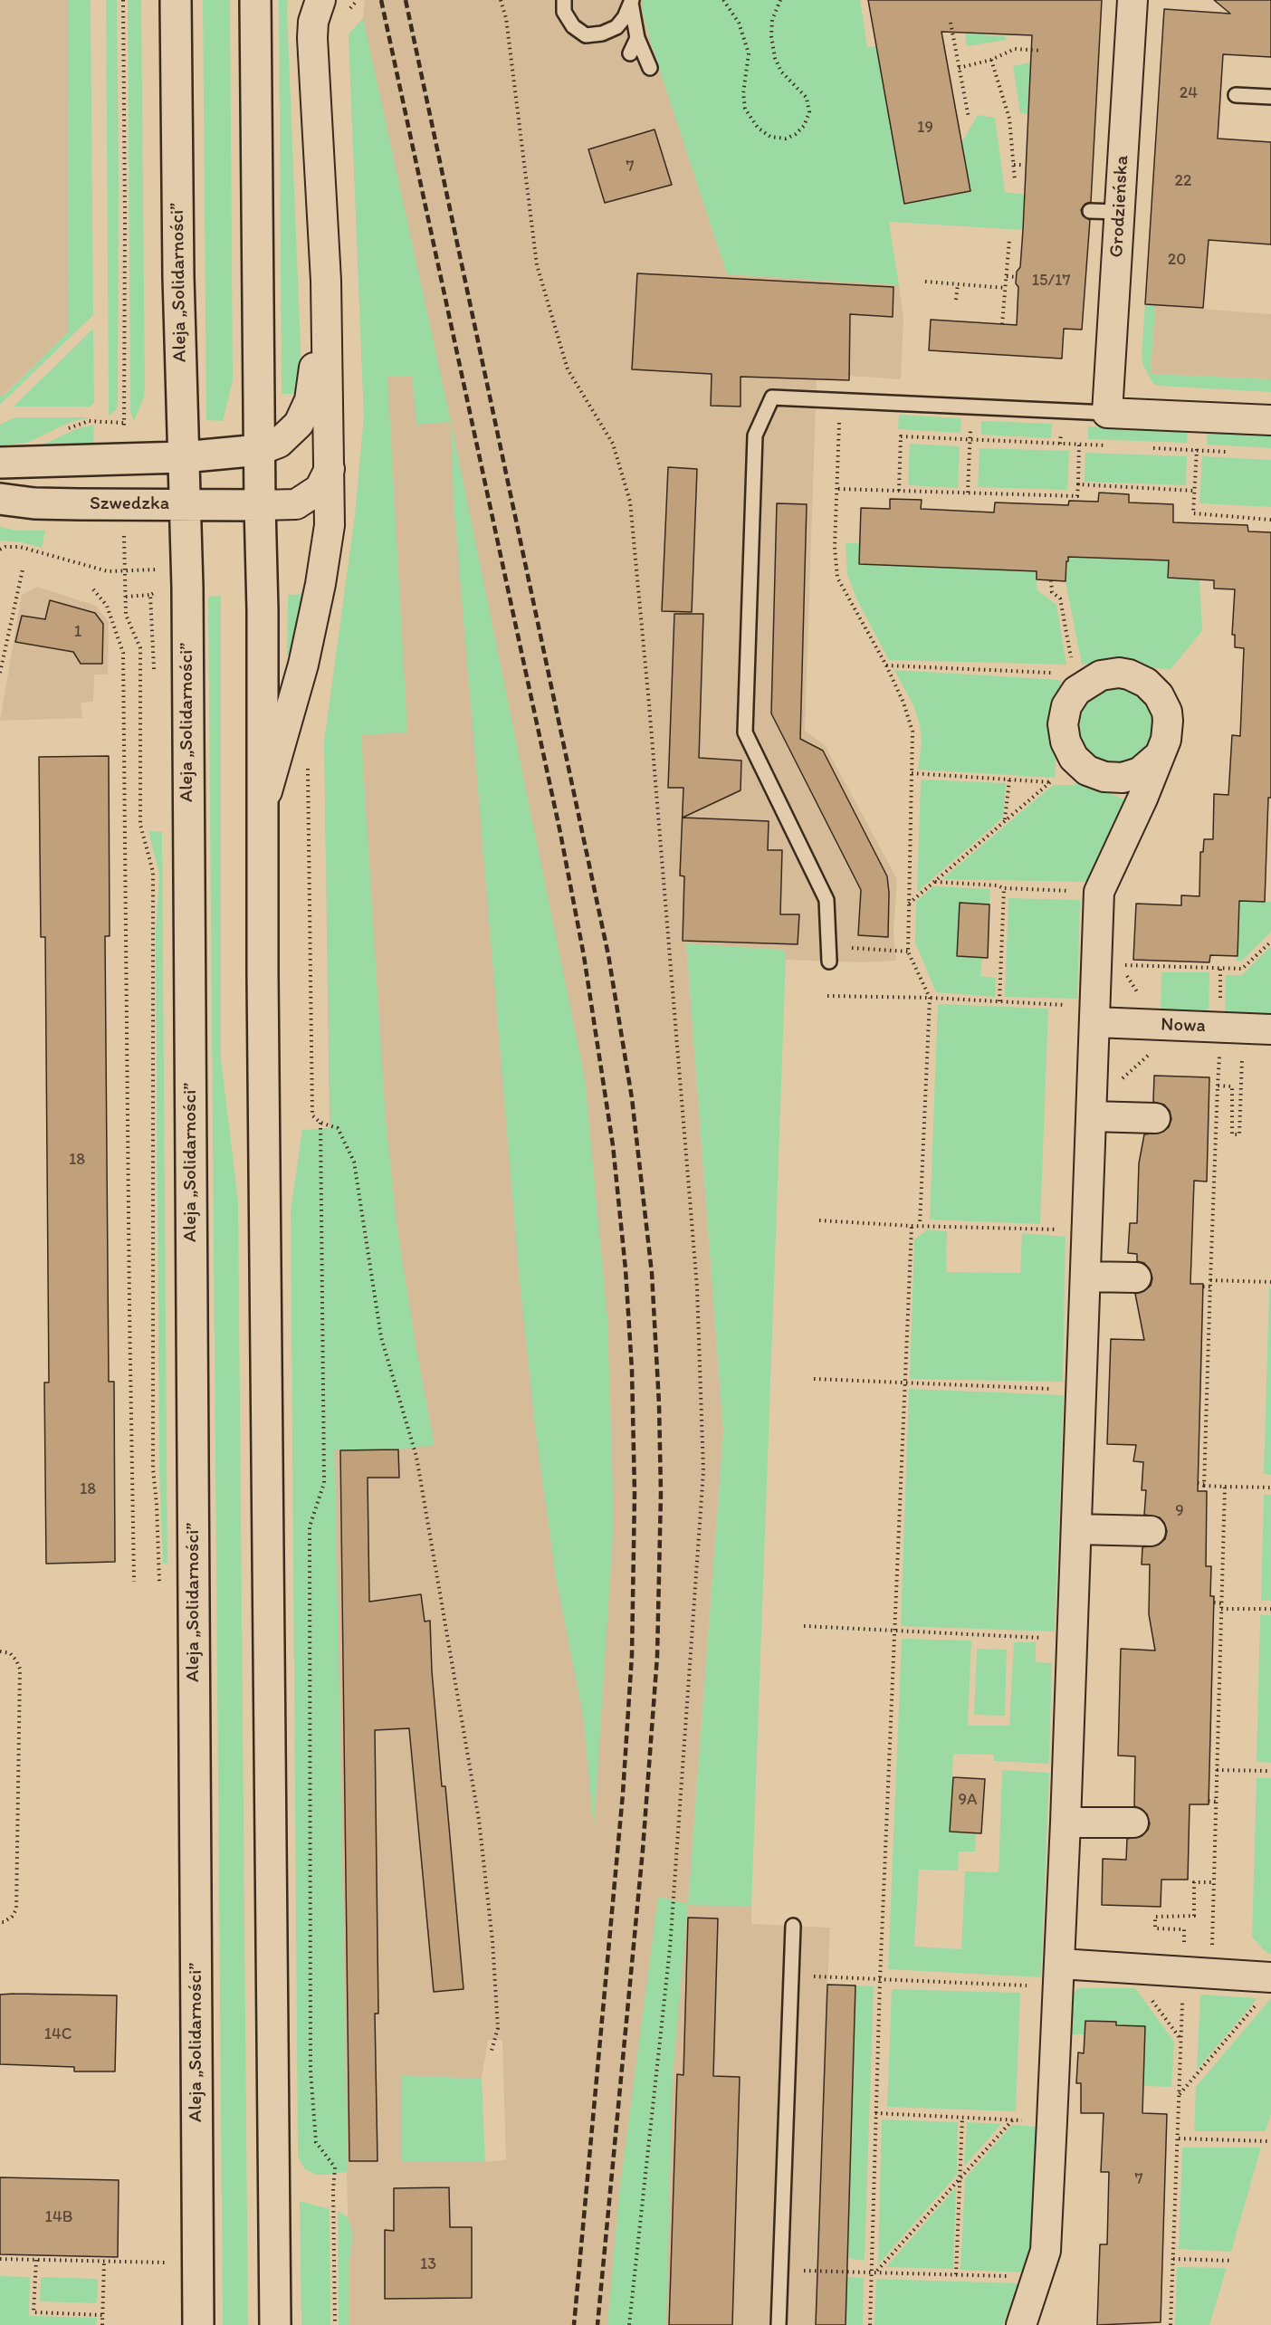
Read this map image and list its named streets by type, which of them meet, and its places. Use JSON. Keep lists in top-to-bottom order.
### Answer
{
  "streets": {
    "main road": ["Aleja „Solidarności”", "Szwedzka"],
    "street": ["Grodzieńska", "Nowa"]
  },
  "crossings": [
    ["Aleja „Solidarności”", "Szwedzka"]
  ],
  "house_numbers": [
    "24",
    "19",
    "7",
    "22",
    "20",
    "15/17",
    "1",
    "18",
    "18",
    "9",
    "9A",
    "14C",
    "7",
    "14B",
    "13"
  ]
}
